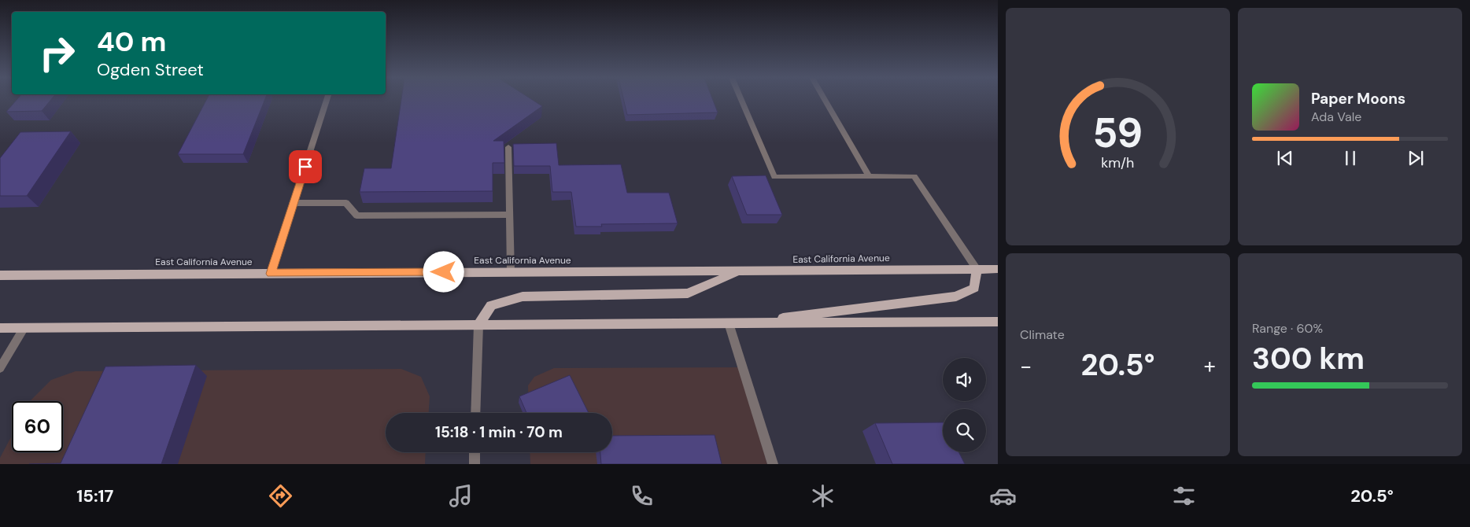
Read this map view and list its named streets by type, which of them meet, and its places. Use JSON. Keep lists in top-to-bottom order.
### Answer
{
  "streets": {
    "main road": ["East California Avenue"]
  },
  "page": {
    "turn": ["40 m", "Ogden Street"],
    "song": ["Paper Moons", "Ada Vale"],
    "tile": [
      "Climate",
      ["Range · 60%", "300 km"]
    ],
    "heat": ["−", "20.5°", "+"],
    "limit": "60",
    "trip": "15:18 · 1 min · 70 m",
    "tabs": ["15:17", "20.5°"],
    "gauge": ["59", "km/h"]
  }
}
